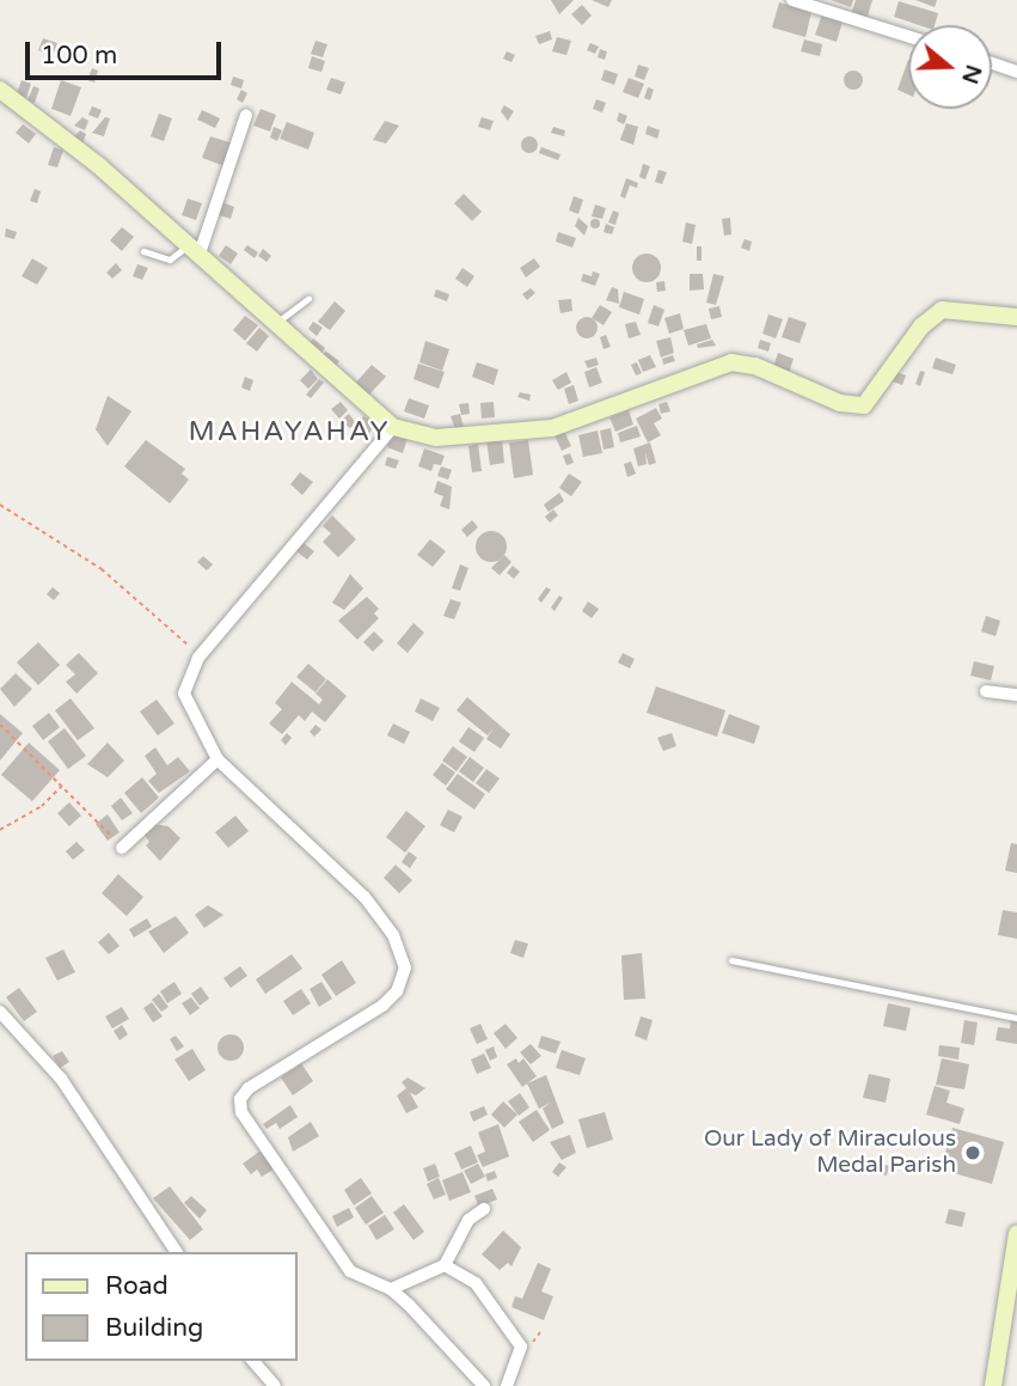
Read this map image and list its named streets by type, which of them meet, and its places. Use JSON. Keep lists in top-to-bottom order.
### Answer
{
  "districts": ["MAHAYAHAY"],
  "places": ["Our Lady of Miraculous Medal Parish"],
  "legend": ["Road", "Building"],
  "scale_bar": "100 m",
  "north": "right"
}
